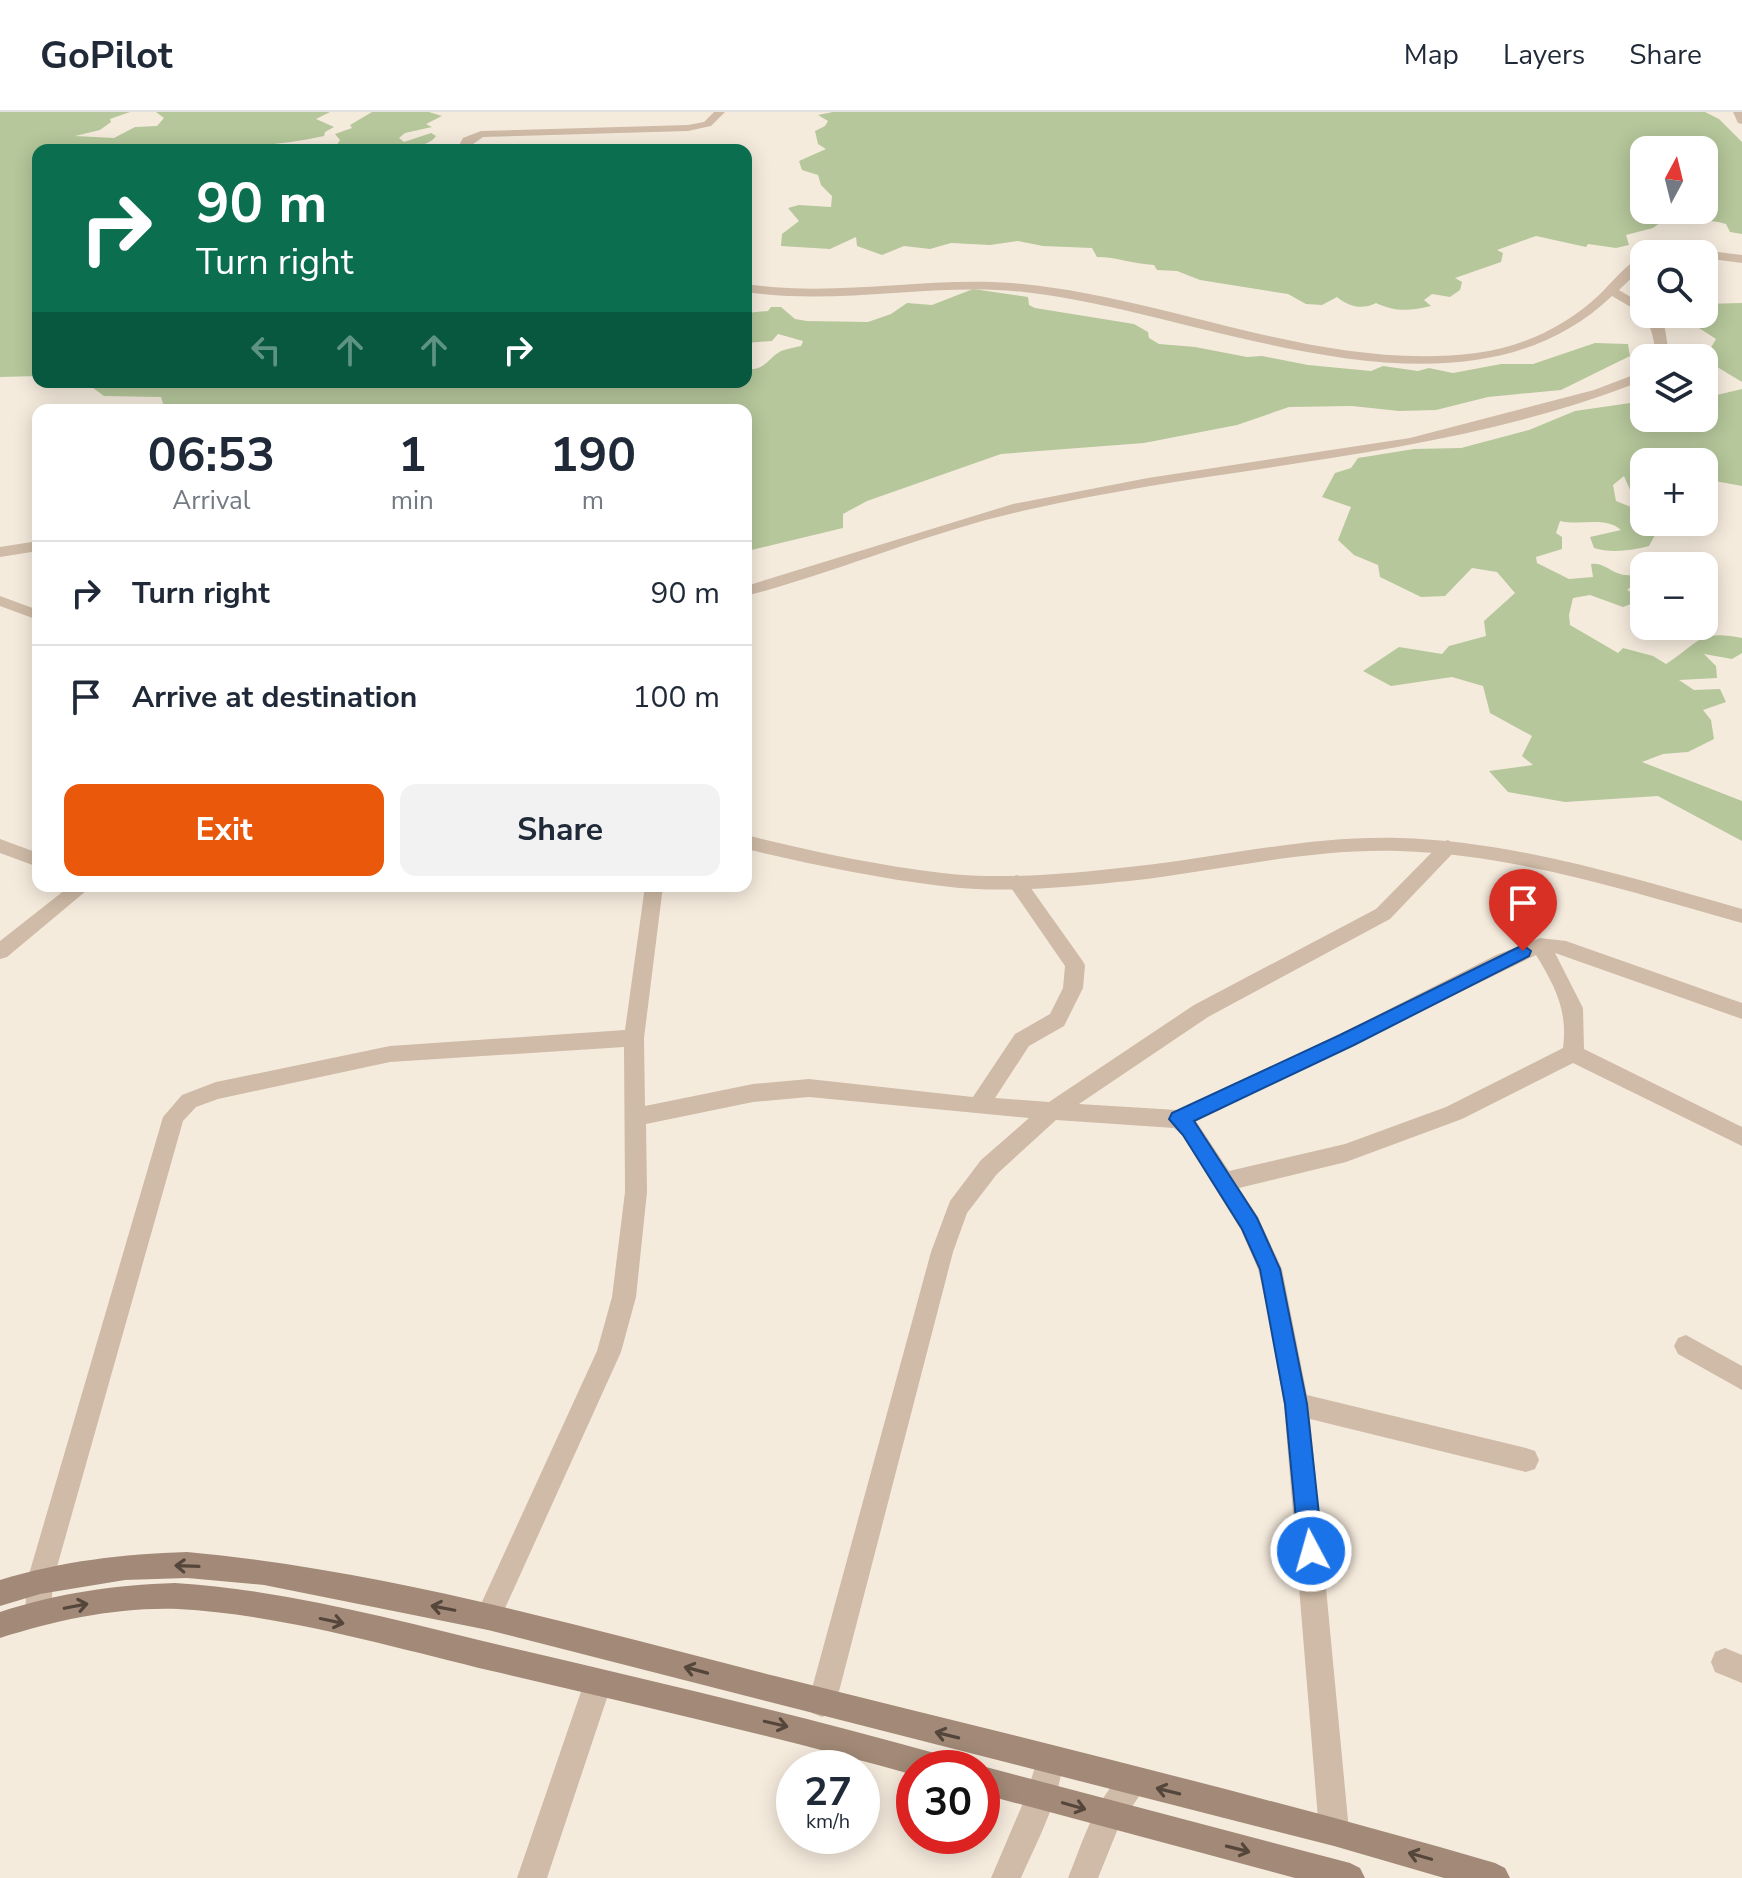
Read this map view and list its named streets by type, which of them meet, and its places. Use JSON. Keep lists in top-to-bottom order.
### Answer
{
  "north": "top",
  "page": {
    "header": "GoPilot",
    "nav": ["Map", "Layers", "Share"],
    "map_buttons": ["+", "−"],
    "turn": ["90 m", "Turn right"],
    "eta": [
      "06:53",
      "Arrival",
      "1",
      "min",
      "190",
      "m"
    ],
    "list": [
      {
        "name": "Turn right",
        "value": "90 m"
      },
      {
        "name": "Arrive at destination",
        "value": "100 m"
      }
    ],
    "buttons": ["Exit", "Share"],
    "speed": "27 km/h",
    "limit": "30"
  }
}
